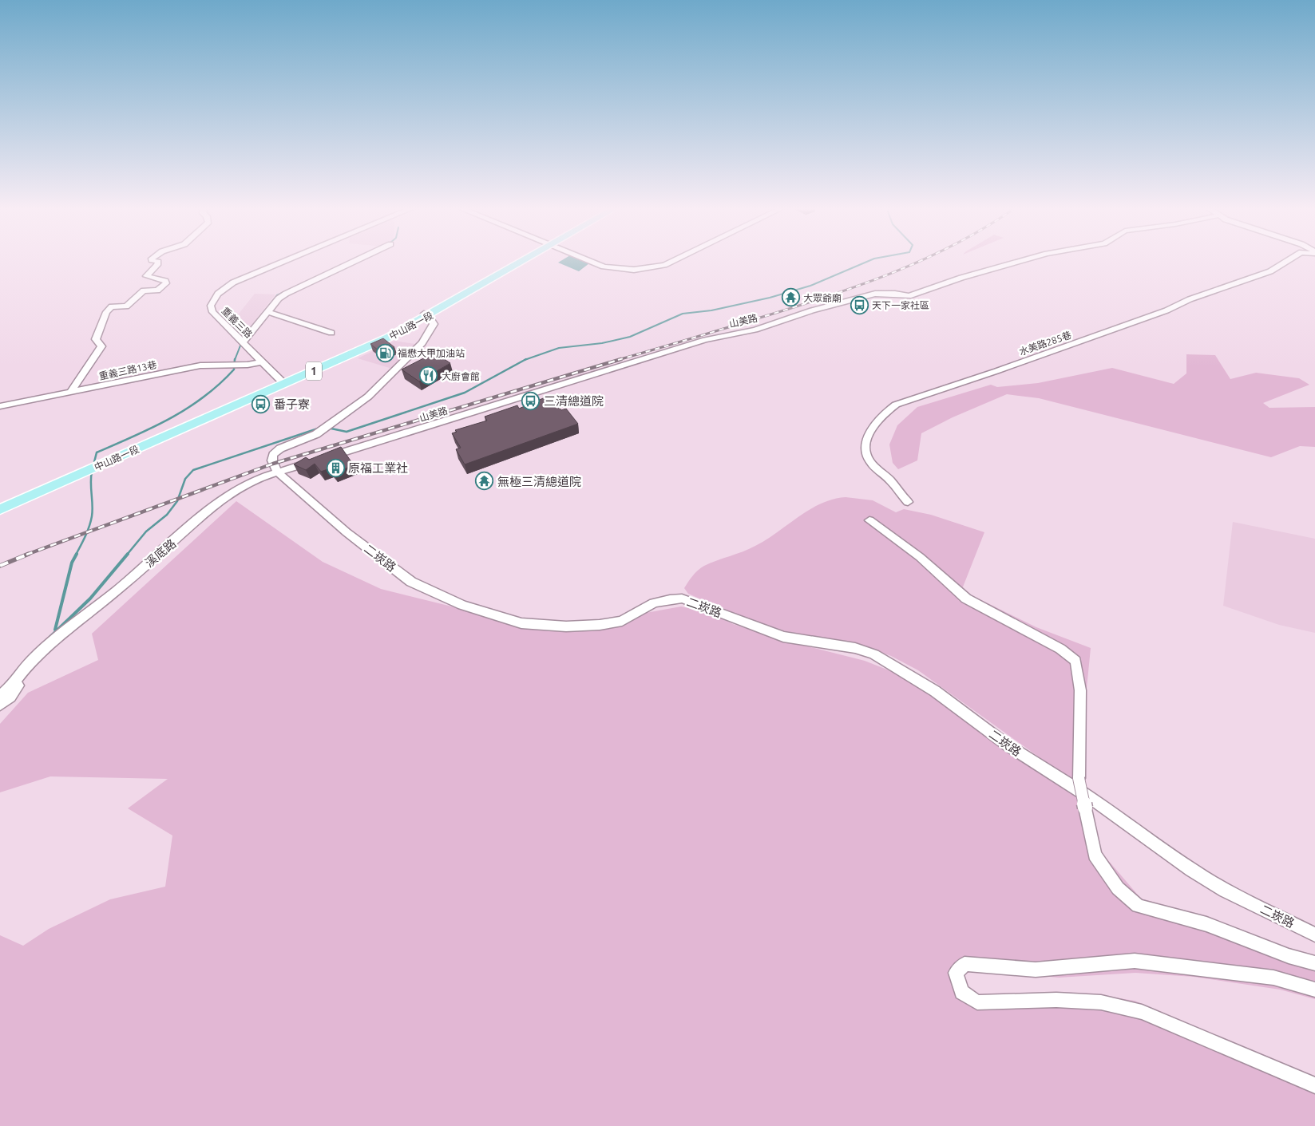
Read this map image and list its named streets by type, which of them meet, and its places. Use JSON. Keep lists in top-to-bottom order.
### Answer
{
  "streets": {
    "main road": ["中山路一段", "1"],
    "street": [
      "山美路",
      "重義三路",
      "水美路285巷",
      "重義三路13巷",
      "溪底路",
      "二崁路"
    ]
  },
  "crossings": [
    ["重義三路", "中山路一段"],
    ["重義三路", "重義三路13巷"],
    ["溪底路", "二崁路"]
  ],
  "places": {
    "temple": ["大眾爺廟", "無極三清總道院"],
    "bus stop": ["天下一家社區", "三清總道院", "番子寮"],
    "fuel station": ["福懋大甲加油站"],
    "restaurant": ["大廚會館"],
    "building": ["原福工業社"]
  }
}
